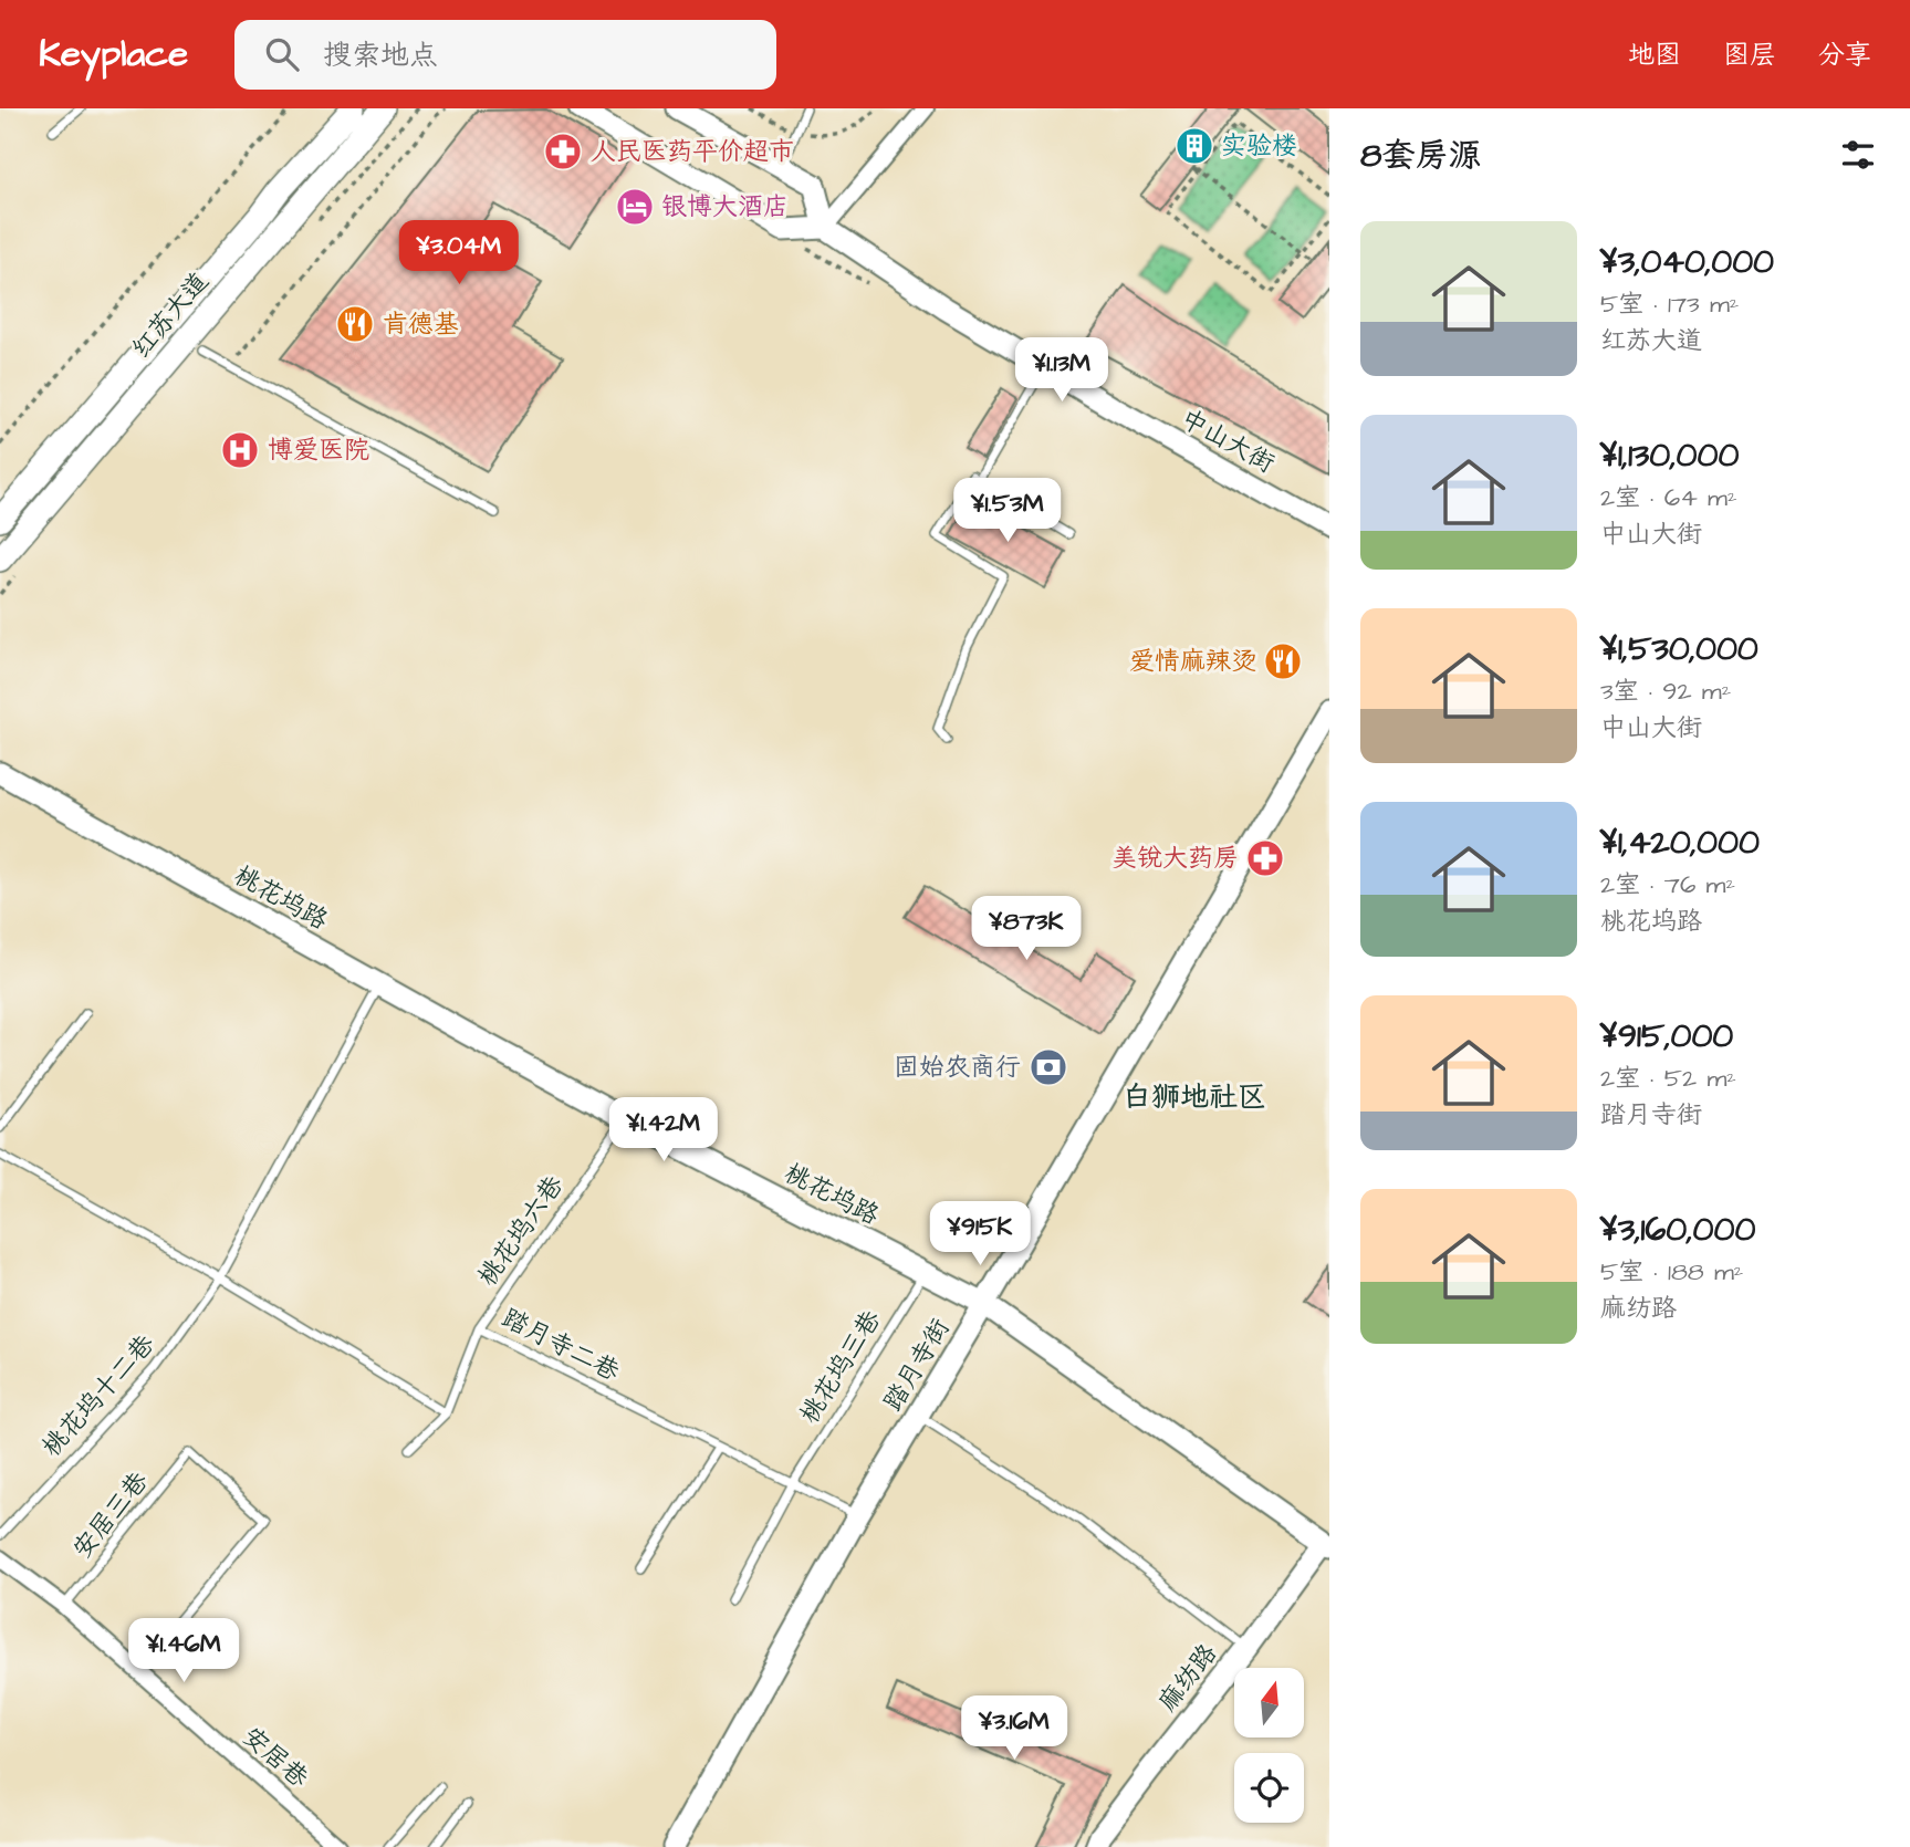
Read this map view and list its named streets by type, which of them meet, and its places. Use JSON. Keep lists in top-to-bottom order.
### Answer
{
  "streets": {
    "main road": ["红苏大道"],
    "street": [
      "中山大街",
      "桃花坞路",
      "踏月寺街",
      "麻纺路",
      "安居巷"
    ],
    "lane": [
      "桃花坞六巷",
      "踏月寺二巷",
      "桃花坞三巷",
      "桃花坞十二巷",
      "安居三巷"
    ]
  },
  "crossings": [
    ["桃花坞路", "桃花坞六巷"],
    ["桃花坞路", "踏月寺街"],
    ["桃花坞路", "桃花坞三巷"],
    ["桃花坞路", "桃花坞十二巷"],
    ["桃花坞路", "麻纺路"],
    ["桃花坞六巷", "踏月寺二巷"],
    ["踏月寺二巷", "踏月寺街"],
    ["踏月寺二巷", "桃花坞三巷"],
    ["安居三巷", "安居巷"]
  ],
  "districts": ["白狮地社区"],
  "places": {
    "building": ["实验楼"],
    "pharmacy": ["人民医药平价超市", "美锐大药房"],
    "hotel": ["银博大酒店"],
    "restaurant": ["肯德基", "爱情麻辣烫"],
    "hospital": ["博爱医院"],
    "bank": ["固始农商行"]
  },
  "north": "top",
  "page": {
    "header": "Keyplace",
    "search": "搜索地点",
    "nav": ["地图", "图层", "分享"],
    "heading": "8套房源",
    "list": [
      {
        "name": "¥3,040,000",
        "note": "5室 · 173 m² · 红苏大道"
      },
      {
        "name": "¥1,130,000",
        "note": "2室 · 64 m² · 中山大街"
      },
      {
        "name": "¥1,530,000",
        "note": "3室 · 92 m² · 中山大街"
      },
      {
        "name": "¥1,420,000",
        "note": "2室 · 76 m² · 桃花坞路"
      },
      {
        "name": "¥915,000",
        "note": "2室 · 52 m² · 踏月寺街"
      },
      {
        "name": "¥3,160,000",
        "note": "5室 · 188 m² · 麻纺路"
      }
    ],
    "price": [
      "¥3.04M",
      "¥1.13M",
      "¥1.53M",
      "¥873K",
      "¥1.42M",
      "¥915K",
      "¥1.46M",
      "¥3.16M"
    ]
  }
}
